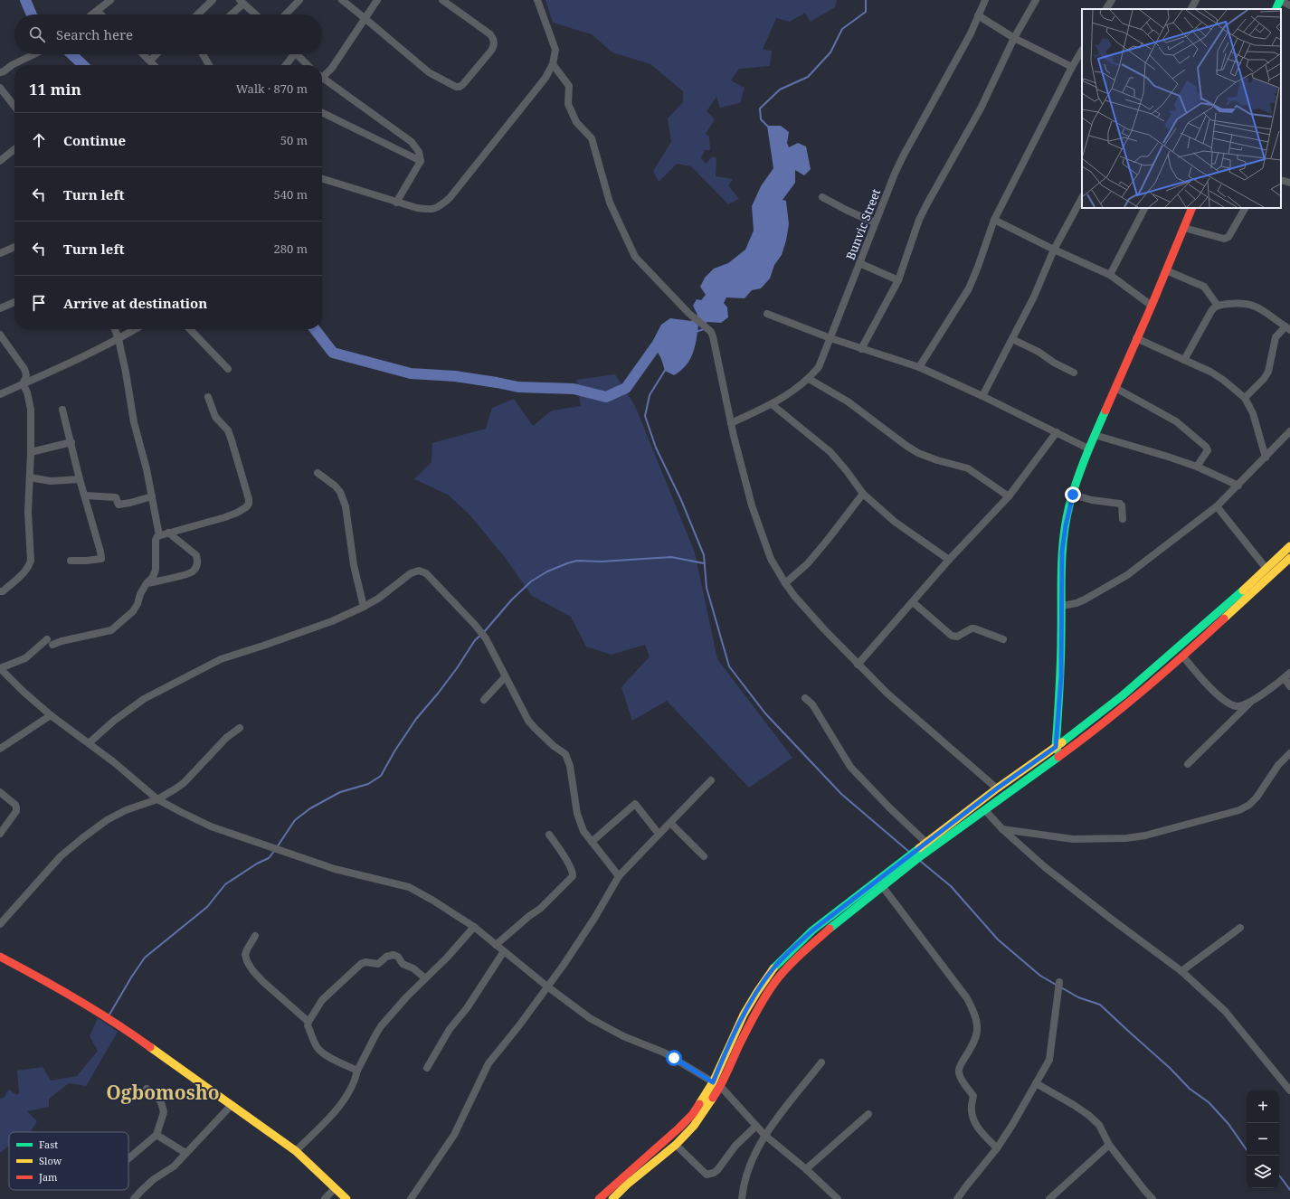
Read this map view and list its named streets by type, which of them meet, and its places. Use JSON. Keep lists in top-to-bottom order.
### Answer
{
  "streets": {
    "street": ["Bunvic Street"]
  },
  "districts": ["Ogbomosho"],
  "legend": ["Fast", "Slow", "Jam"],
  "page": {
    "search": "Search here",
    "heading": ["11 min", "Walk · 870 m"],
    "list": [
      ["Continue", "50 m"],
      ["Turn left", "540 m"],
      ["Turn left", "280 m"],
      "Arrive at destination"
    ],
    "map_buttons": ["+", "−"]
  }
}
